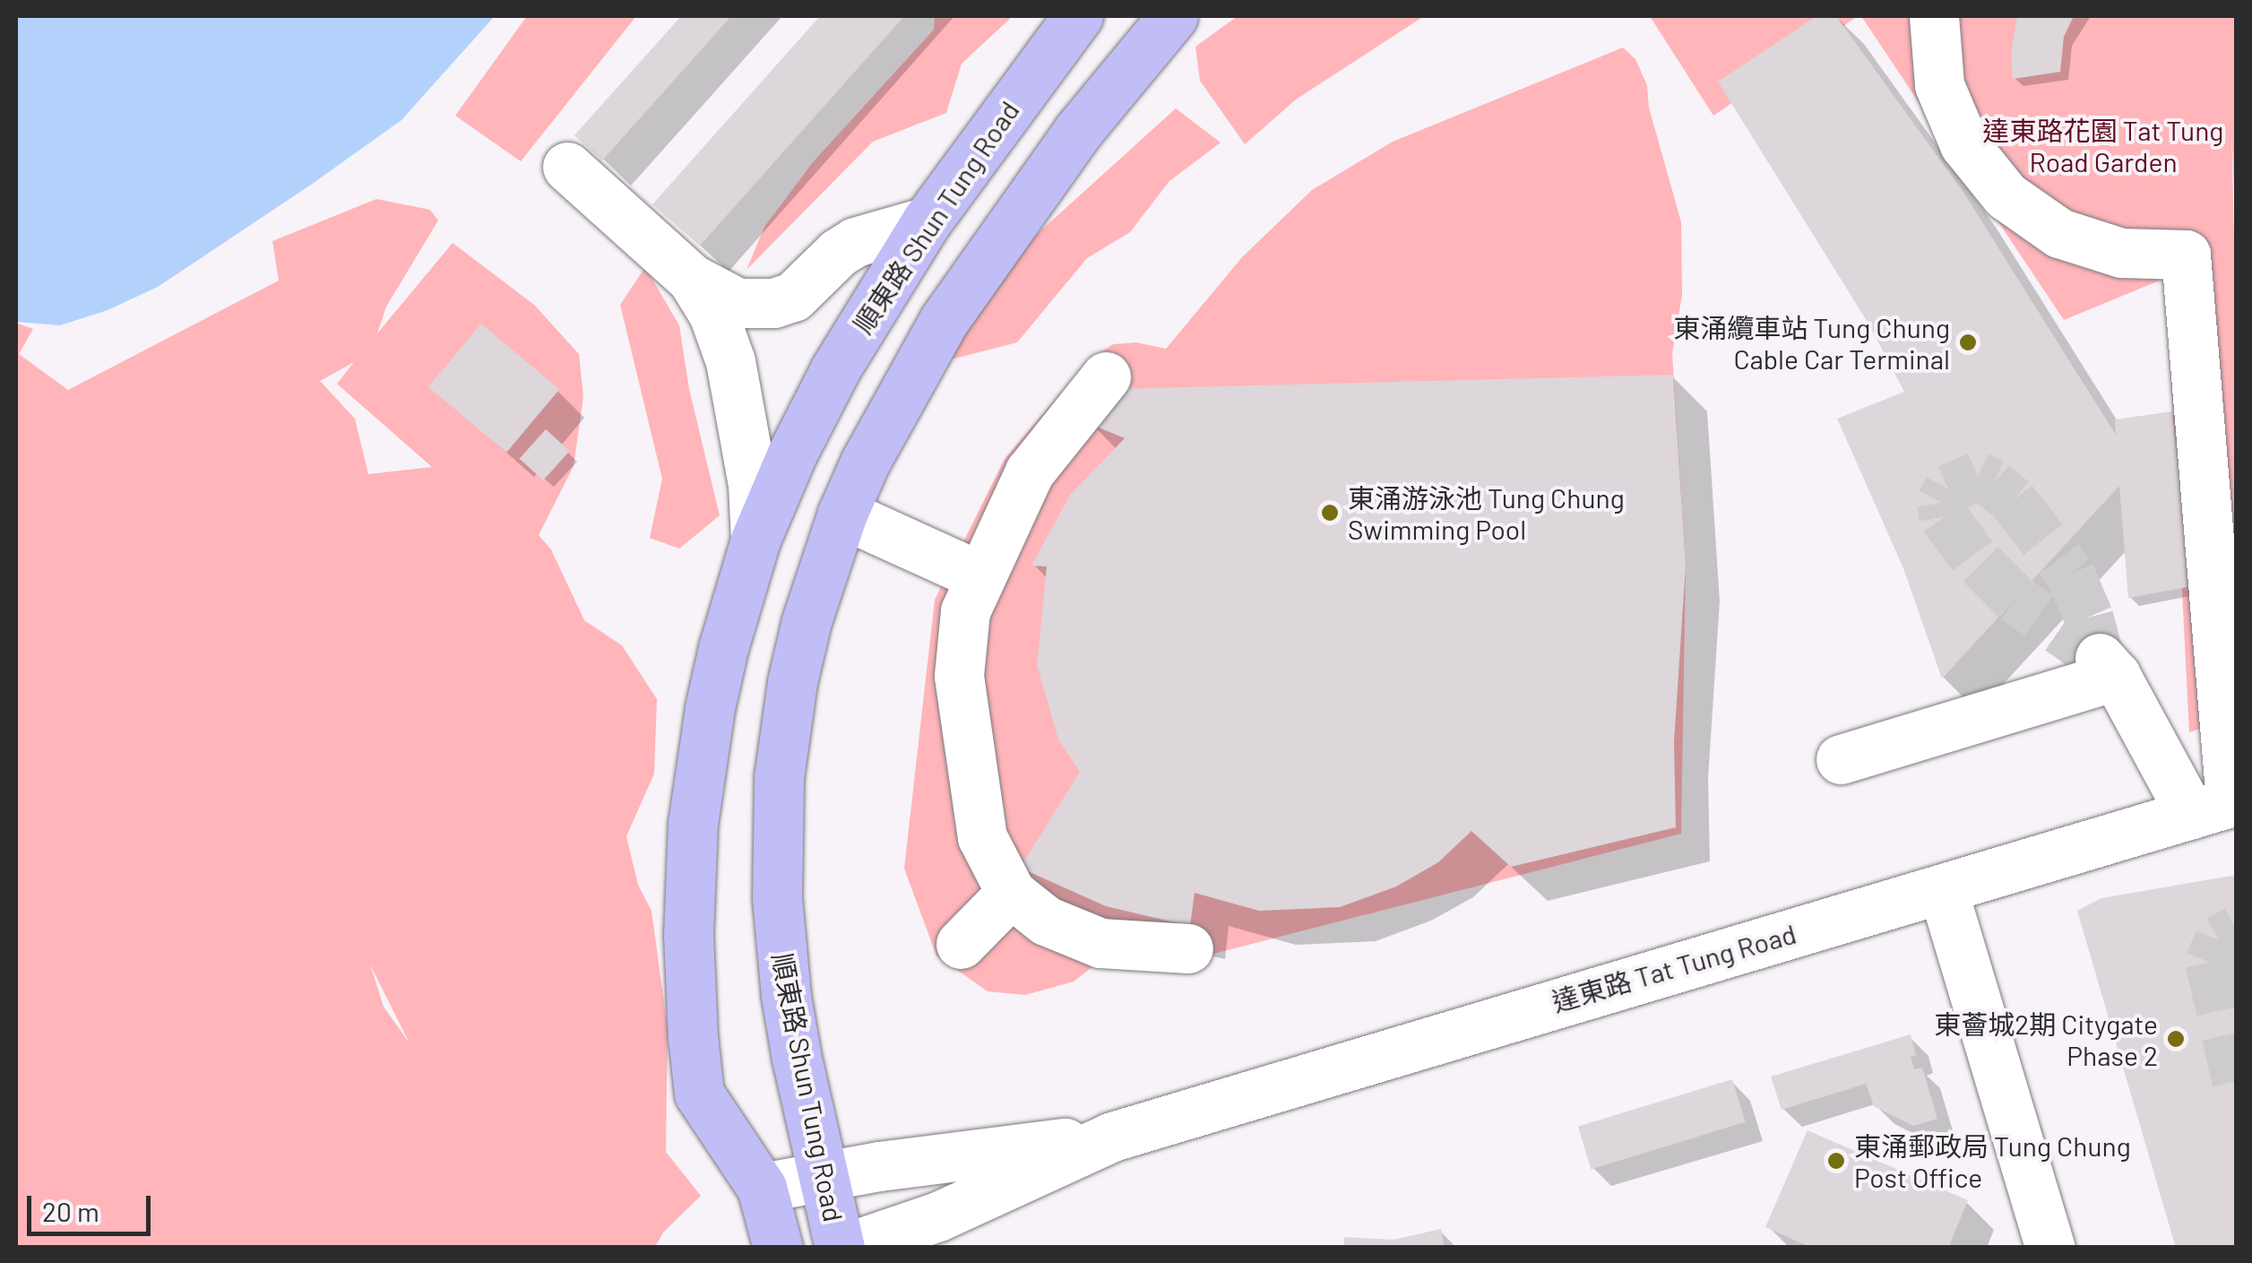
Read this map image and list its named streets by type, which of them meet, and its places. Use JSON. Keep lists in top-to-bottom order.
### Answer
{
  "streets": {
    "main road": ["順東路 Shun Tung Road"],
    "street": ["達東路 Tat Tung Road"]
  },
  "crossings": [
    ["順東路 Shun Tung Road", "達東路 Tat Tung Road"]
  ],
  "parks": ["達東路花園 Tat Tung Road Garden"],
  "places": [
    "東涌纜車站 Tung Chung Cable Car Terminal",
    "東涌游泳池 Tung Chung Swimming Pool",
    "東薈城2期 Citygate Phase 2",
    "東涌郵政局 Tung Chung Post Office"
  ],
  "scale_bar": "20 m"
}
